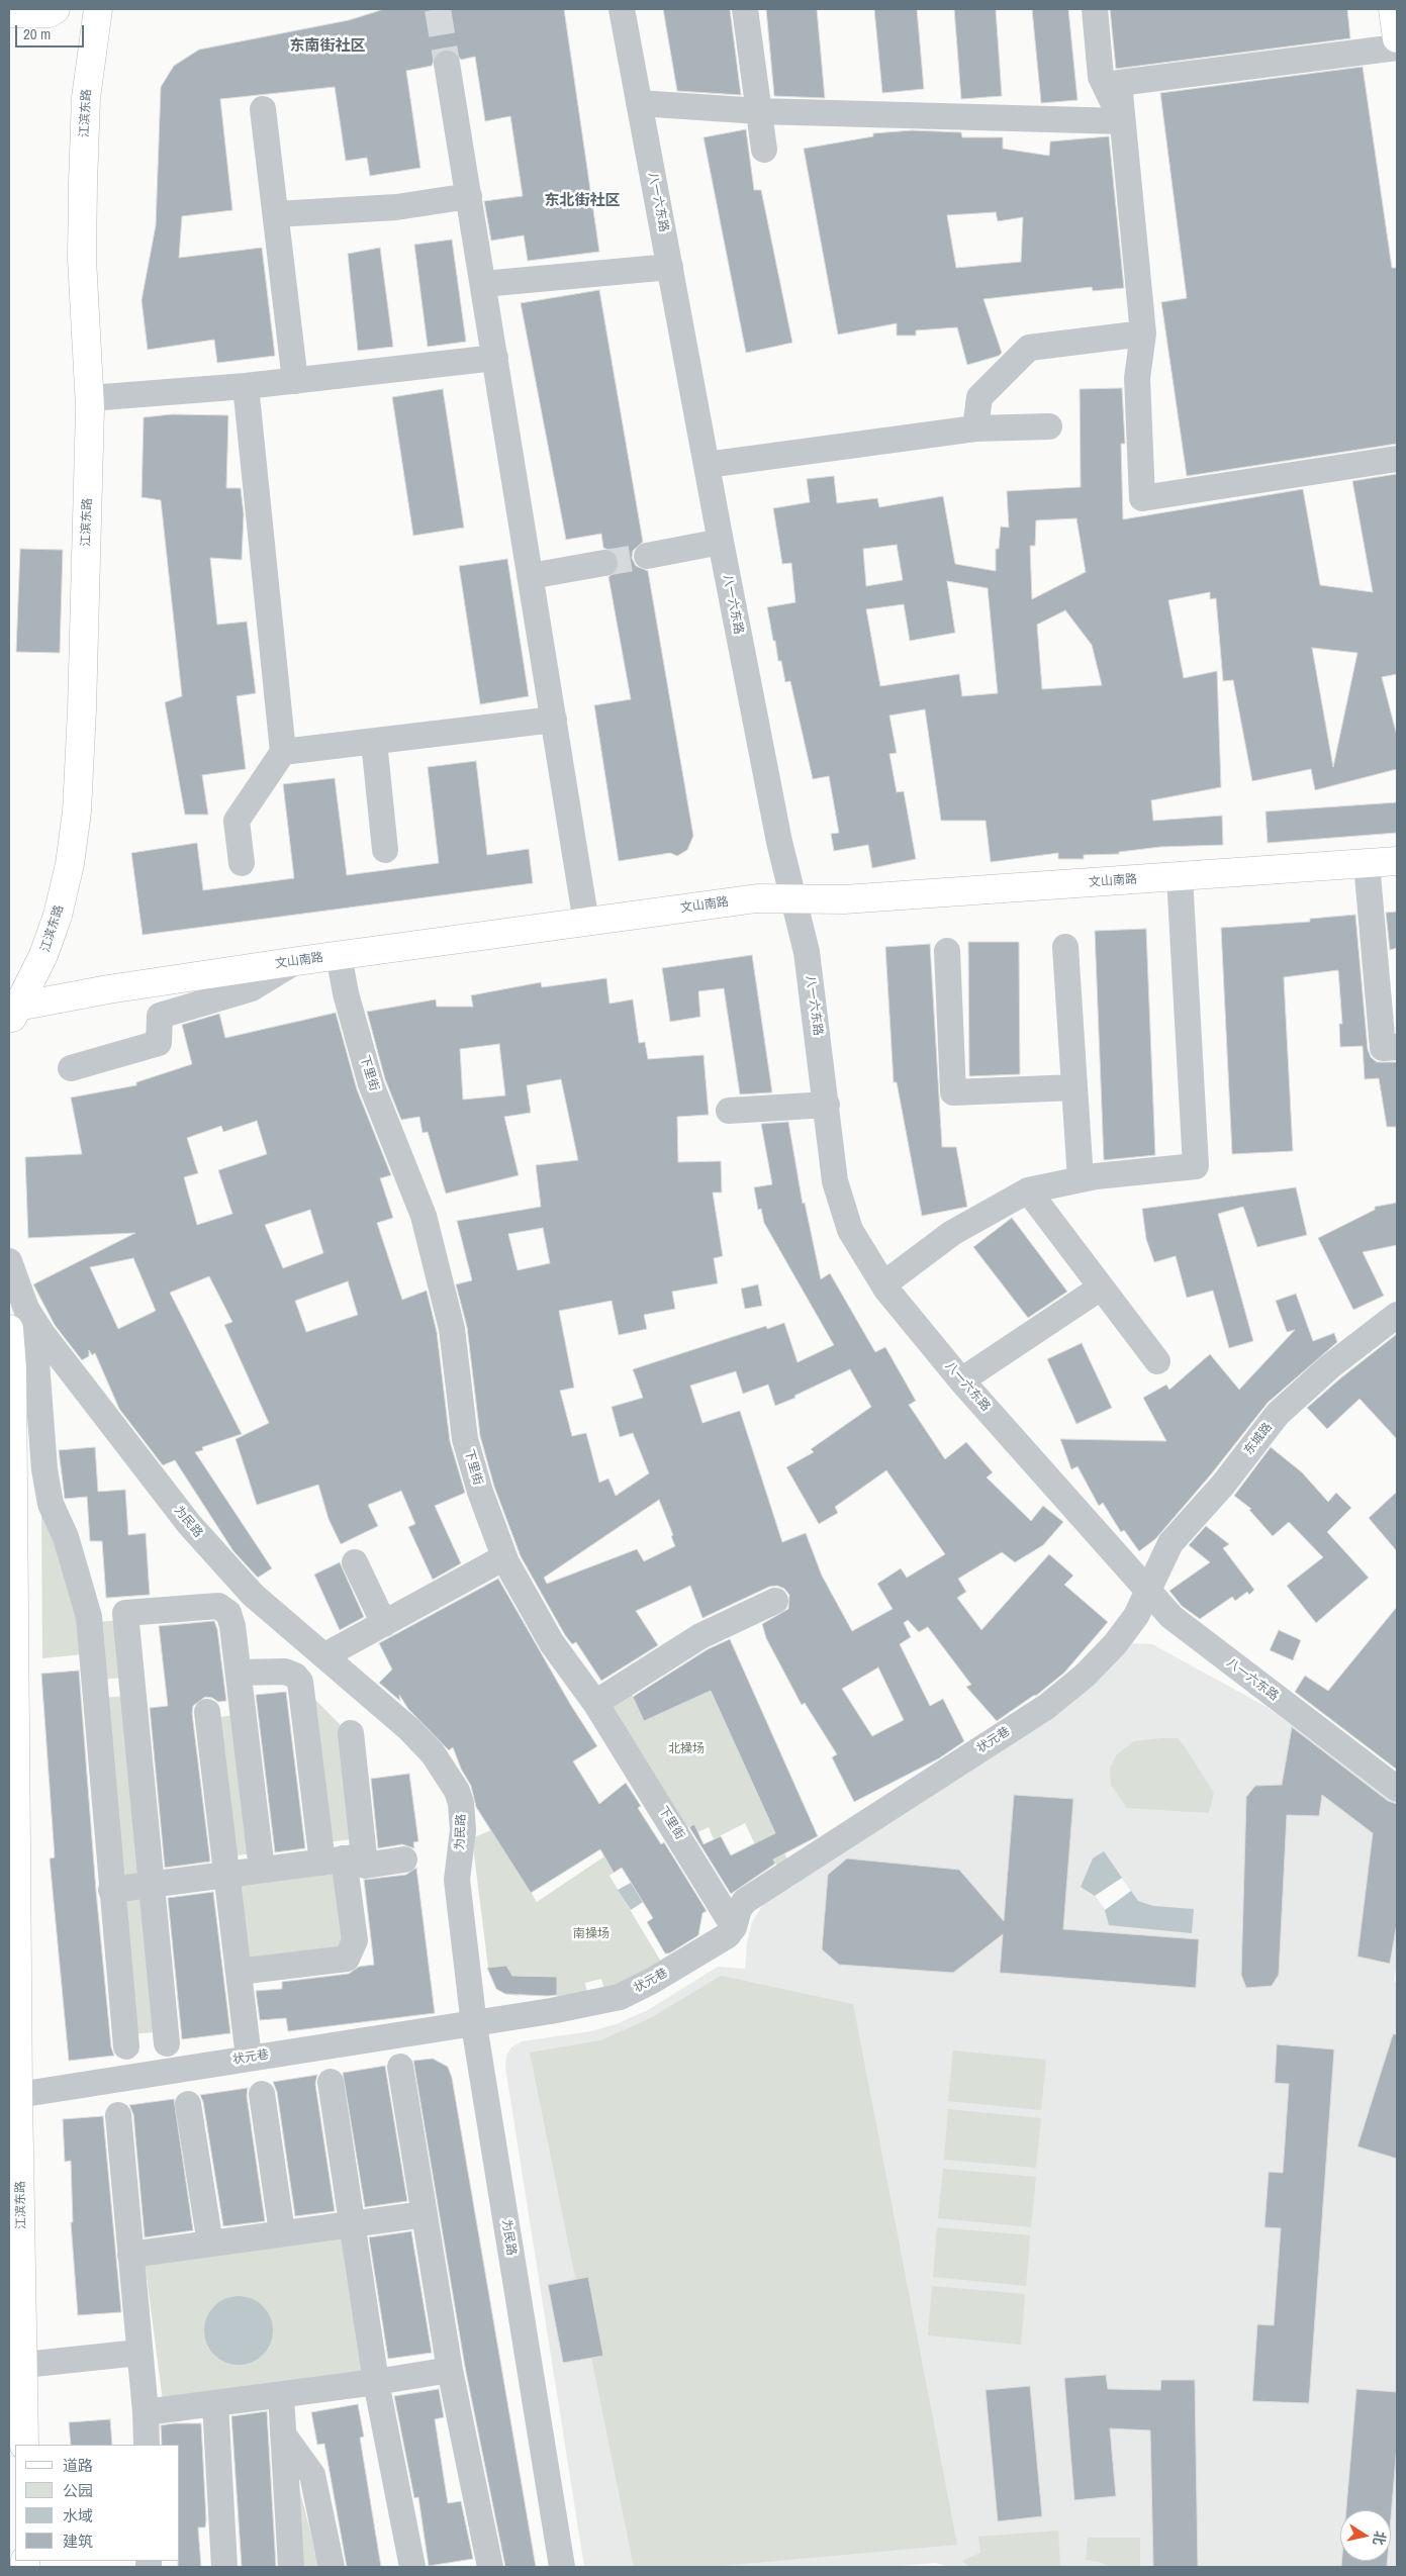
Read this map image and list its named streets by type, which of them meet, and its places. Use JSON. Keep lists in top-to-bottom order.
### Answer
{
  "streets": {
    "main road": ["江滨东路", "文山南路"],
    "street": [
      "八一六东路",
      "下里街",
      "东城路",
      "为民路",
      "状元巷"
    ]
  },
  "crossings": [
    ["江滨东路", "文山南路"],
    ["江滨东路", "为民路"],
    ["江滨东路", "状元巷"],
    ["八一六东路", "文山南路"],
    ["八一六东路", "东城路"],
    ["八一六东路", "状元巷"],
    ["文山南路", "下里街"],
    ["下里街", "状元巷"],
    ["东城路", "状元巷"],
    ["为民路", "状元巷"]
  ],
  "districts": ["东南街社区", "东北街社区"],
  "parks": ["北操场", "南操场"],
  "legend": [
    "道路",
    "公园",
    "水域",
    "建筑"
  ],
  "scale_bar": "20 m",
  "north": "right"
}
